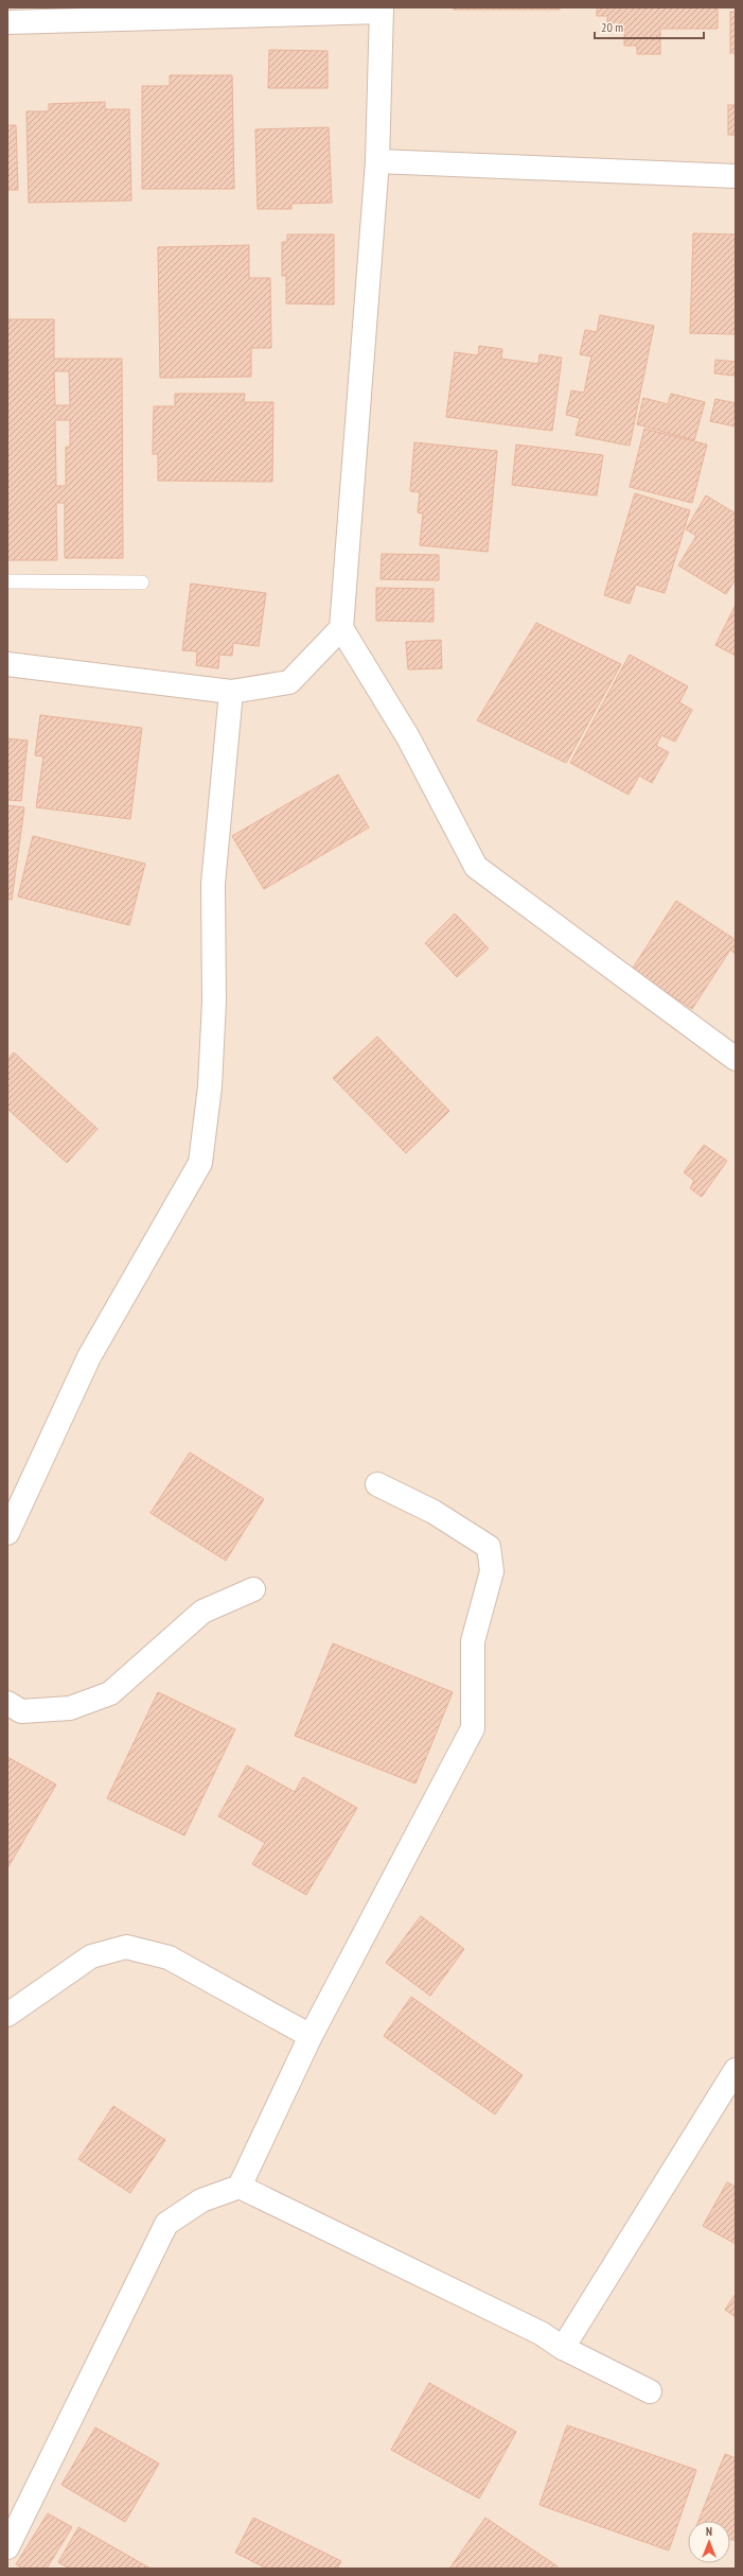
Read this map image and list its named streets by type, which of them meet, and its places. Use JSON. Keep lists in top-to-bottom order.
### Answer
{
  "scale_bar": "20 m",
  "north": "top"
}
